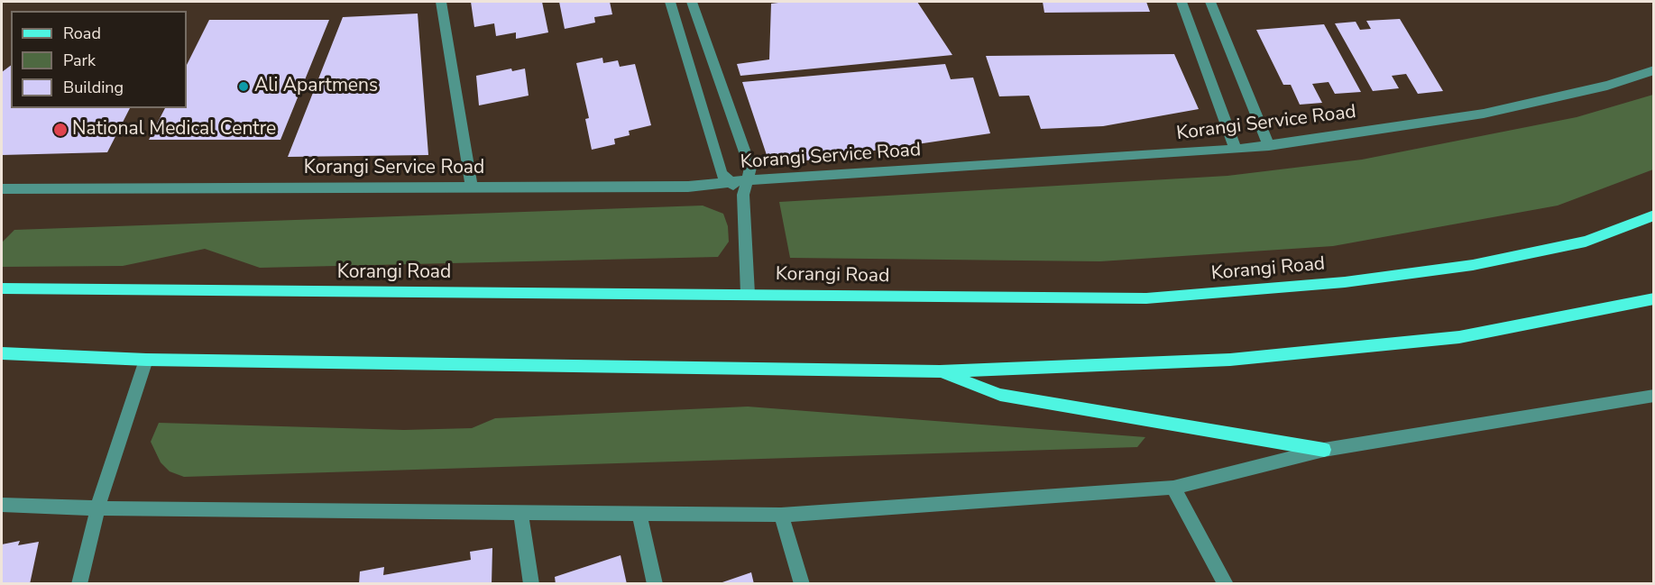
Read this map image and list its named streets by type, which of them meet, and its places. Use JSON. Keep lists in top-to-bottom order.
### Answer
{
  "streets": {
    "main road": ["Korangi Road"],
    "street": ["Korangi Service Road"]
  },
  "places": ["Ali Apartmens", "National Medical Centre"],
  "legend": ["Road", "Park", "Building"]
}
